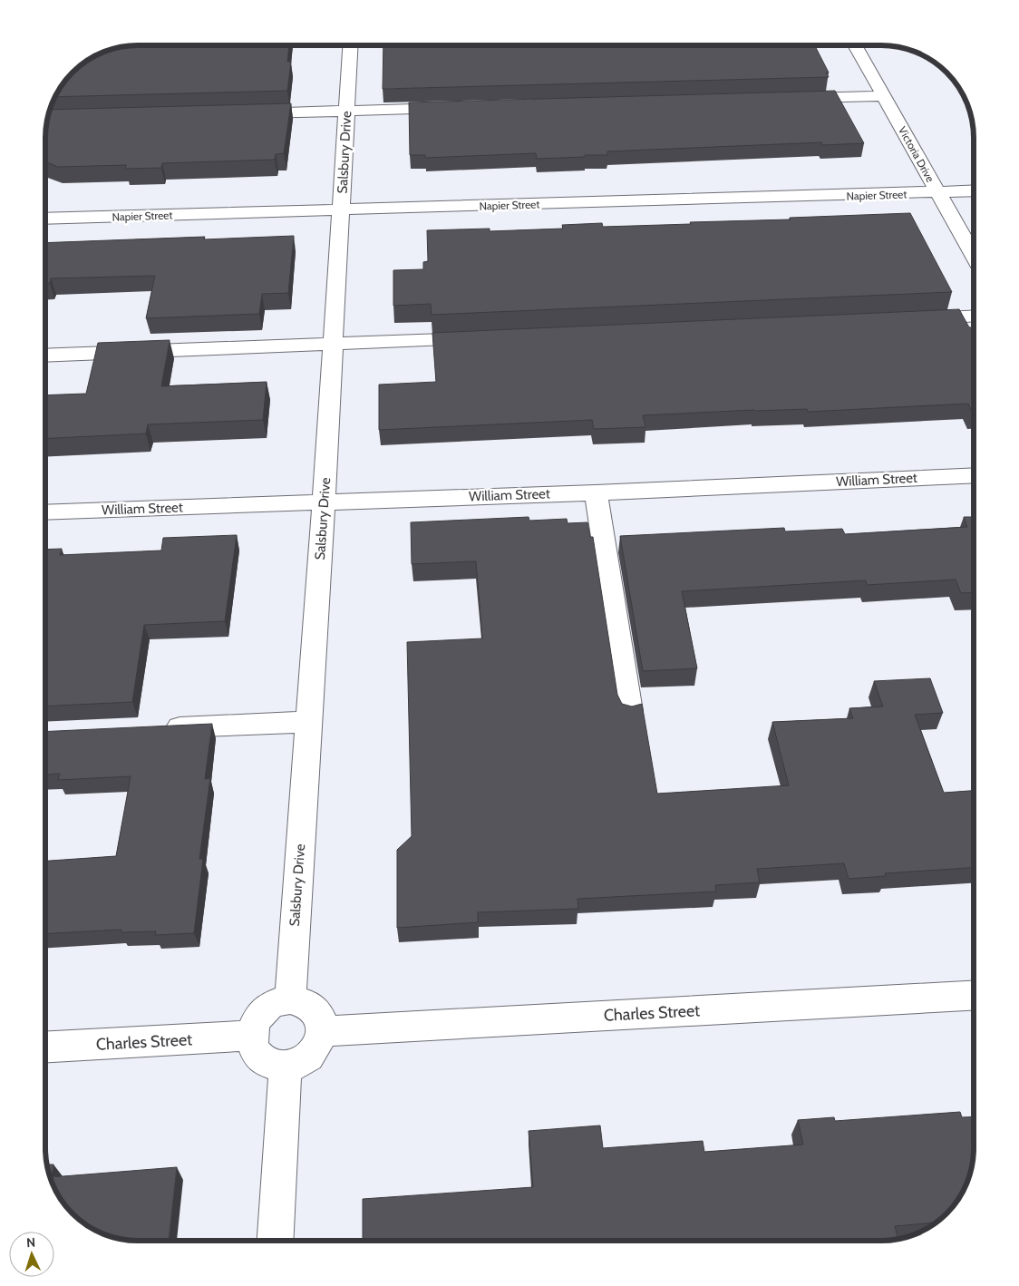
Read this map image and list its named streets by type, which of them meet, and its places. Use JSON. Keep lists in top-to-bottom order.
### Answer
{
  "streets": {
    "street": [
      "Salsbury Drive",
      "Victoria Drive",
      "Napier Street",
      "William Street",
      "Charles Street"
    ]
  },
  "crossings": [
    ["Salsbury Drive", "Napier Street"],
    ["Salsbury Drive", "William Street"],
    ["Salsbury Drive", "Charles Street"],
    ["Victoria Drive", "Napier Street"]
  ],
  "north": "top"
}
